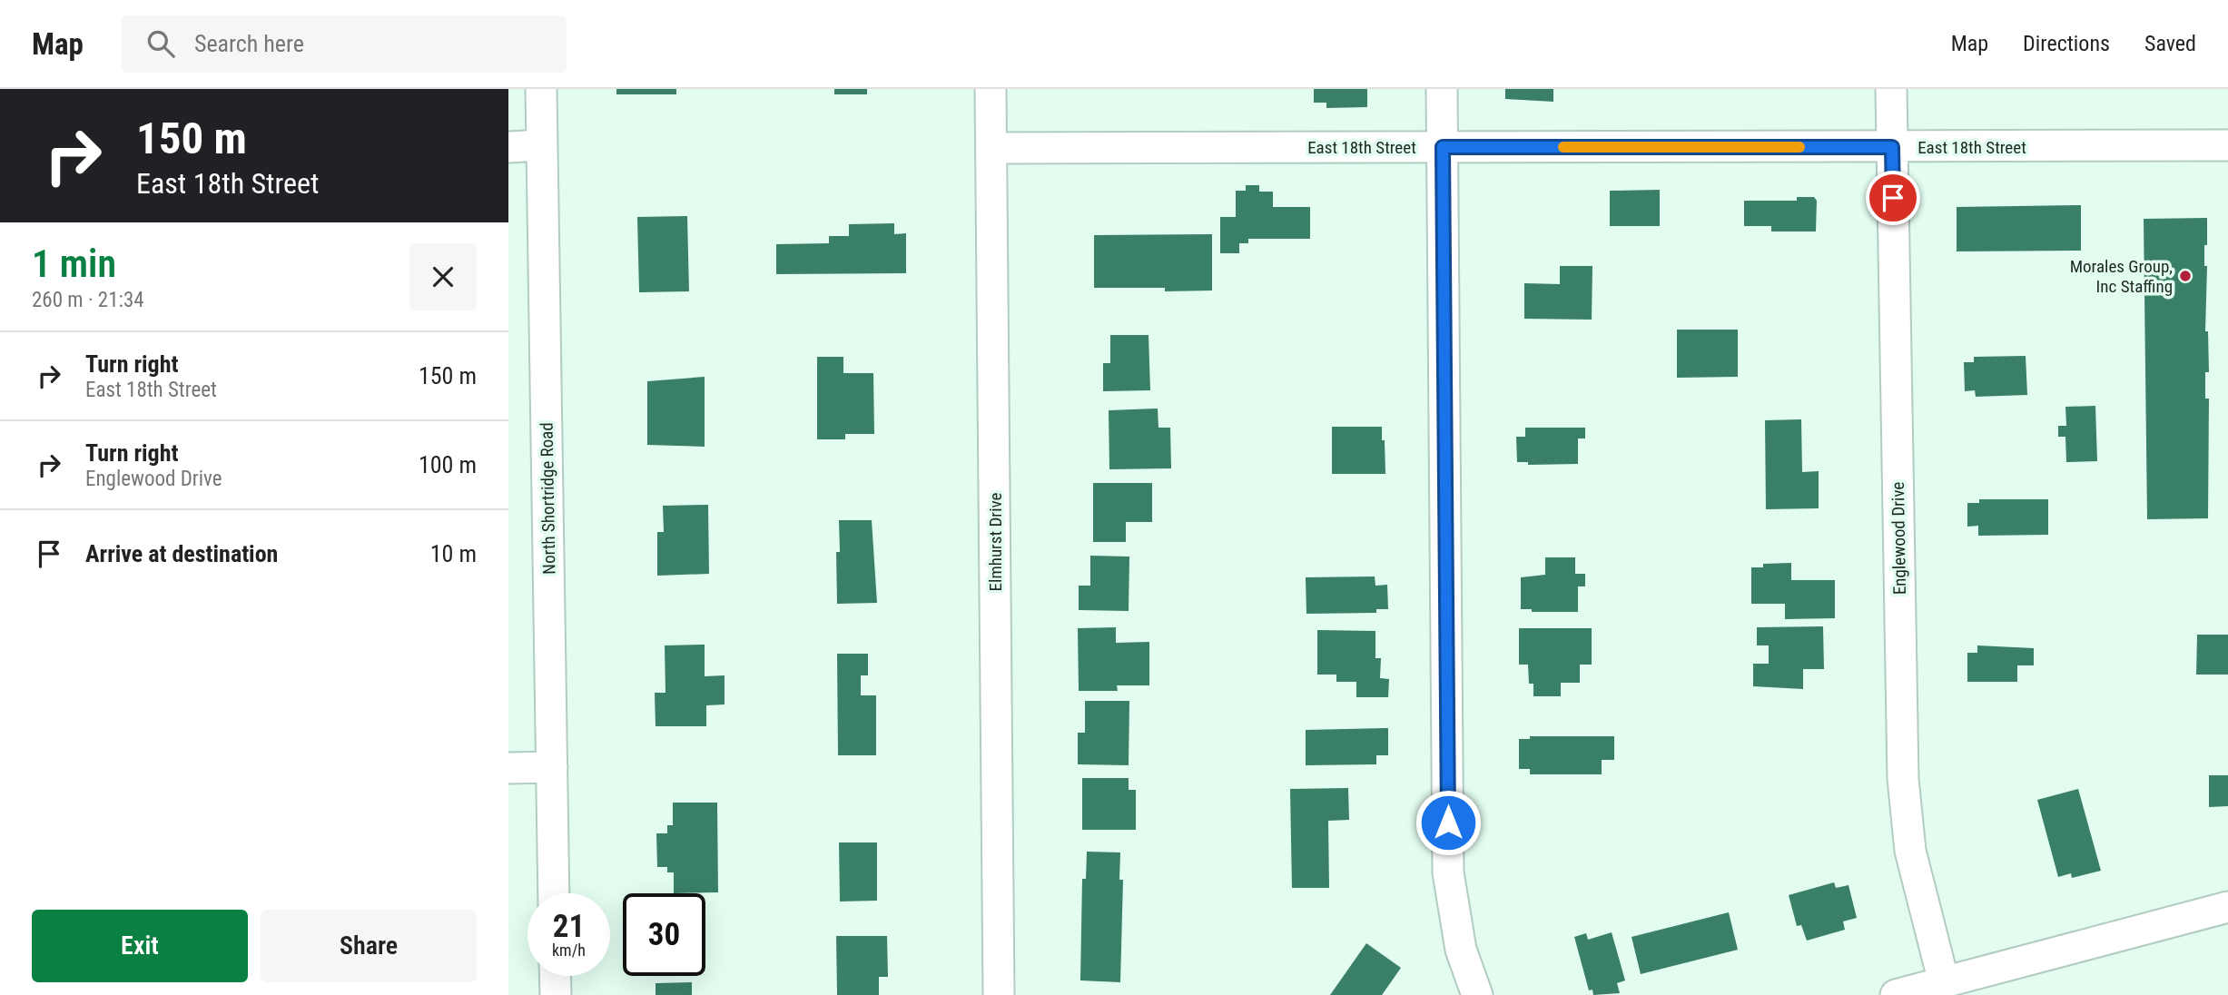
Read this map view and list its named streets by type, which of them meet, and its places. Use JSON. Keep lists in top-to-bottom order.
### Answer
{
  "streets": {
    "street": [
      "East 18th Street",
      "North Shortridge Road",
      "Englewood Drive",
      "Elmhurst Drive"
    ]
  },
  "crossings": [
    ["East 18th Street", "Englewood Drive"],
    ["East 18th Street", "Elmhurst Drive"]
  ],
  "places": ["Morales Group, Inc Staffing"],
  "page": {
    "header": "Map",
    "search": "Search here",
    "nav": ["Map", "Directions", "Saved"],
    "turn": ["150 m", "East 18th Street"],
    "heading": ["1 min", "260 m · 21:34"],
    "list": [
      {
        "name": "Turn right",
        "note": "East 18th Street",
        "value": "150 m"
      },
      {
        "name": "Turn right",
        "note": "Englewood Drive",
        "value": "100 m"
      },
      {
        "name": "Arrive at destination",
        "value": "10 m"
      }
    ],
    "speed": "21 km/h",
    "limit": "30",
    "buttons": ["Exit", "Share"]
  }
}
